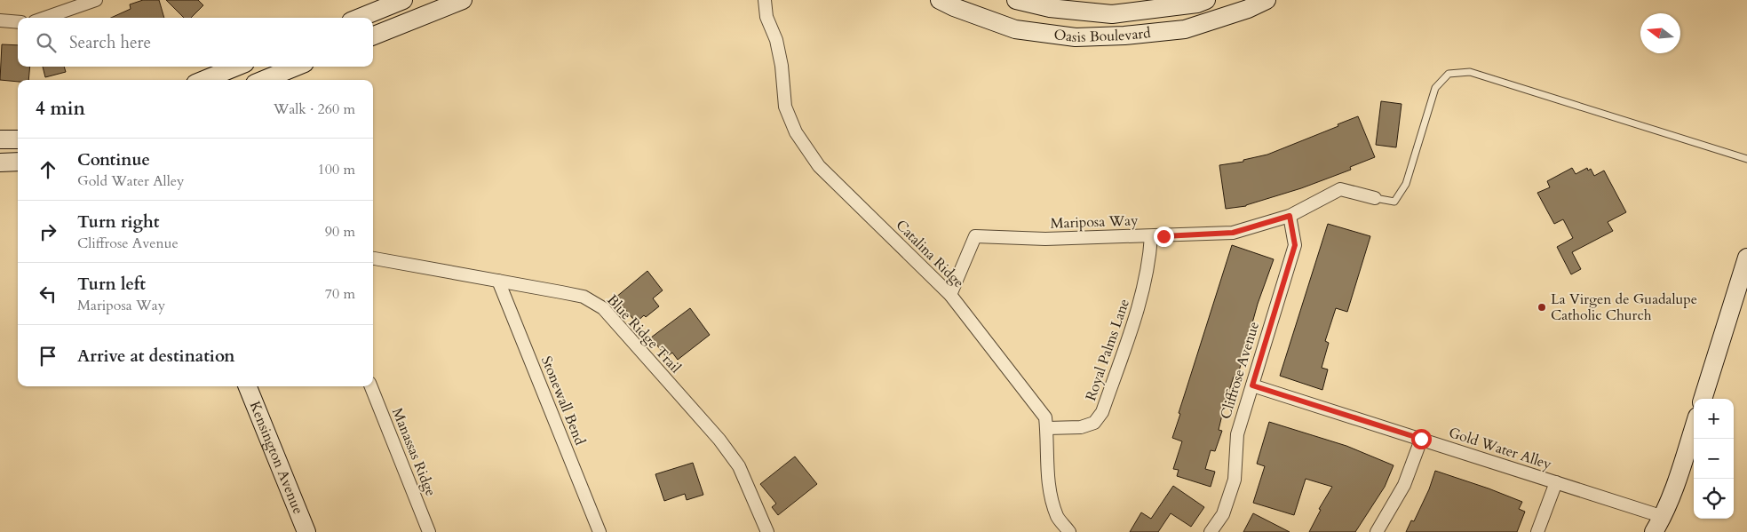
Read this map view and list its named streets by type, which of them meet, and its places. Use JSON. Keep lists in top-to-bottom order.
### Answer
{
  "streets": {
    "street": [
      "Oasis Boulevard",
      "Mariposa Way",
      "Catalina Ridge",
      "Blue Ridge Trail",
      "Royal Palms Lane",
      "Cliffrose Avenue",
      "Stonewall Bend",
      "Gold Water Alley",
      "Manassas Ridge",
      "Kensington Avenue"
    ]
  },
  "crossings": [
    ["Mariposa Way", "Catalina Ridge"],
    ["Mariposa Way", "Royal Palms Lane"],
    ["Mariposa Way", "Cliffrose Avenue"],
    ["Catalina Ridge", "Royal Palms Lane"],
    ["Blue Ridge Trail", "Stonewall Bend"],
    ["Cliffrose Avenue", "Gold Water Alley"]
  ],
  "places": ["La Virgen de Guadalupe Catholic Church"],
  "north": "left",
  "page": {
    "search": "Search here",
    "heading": ["4 min", "Walk · 260 m"],
    "list": [
      ["Continue", "Gold Water Alley", "100 m"],
      ["Turn right", "Cliffrose Avenue", "90 m"],
      ["Turn left", "Mariposa Way", "70 m"],
      "Arrive at destination"
    ],
    "map_buttons": ["+", "−"]
  }
}
